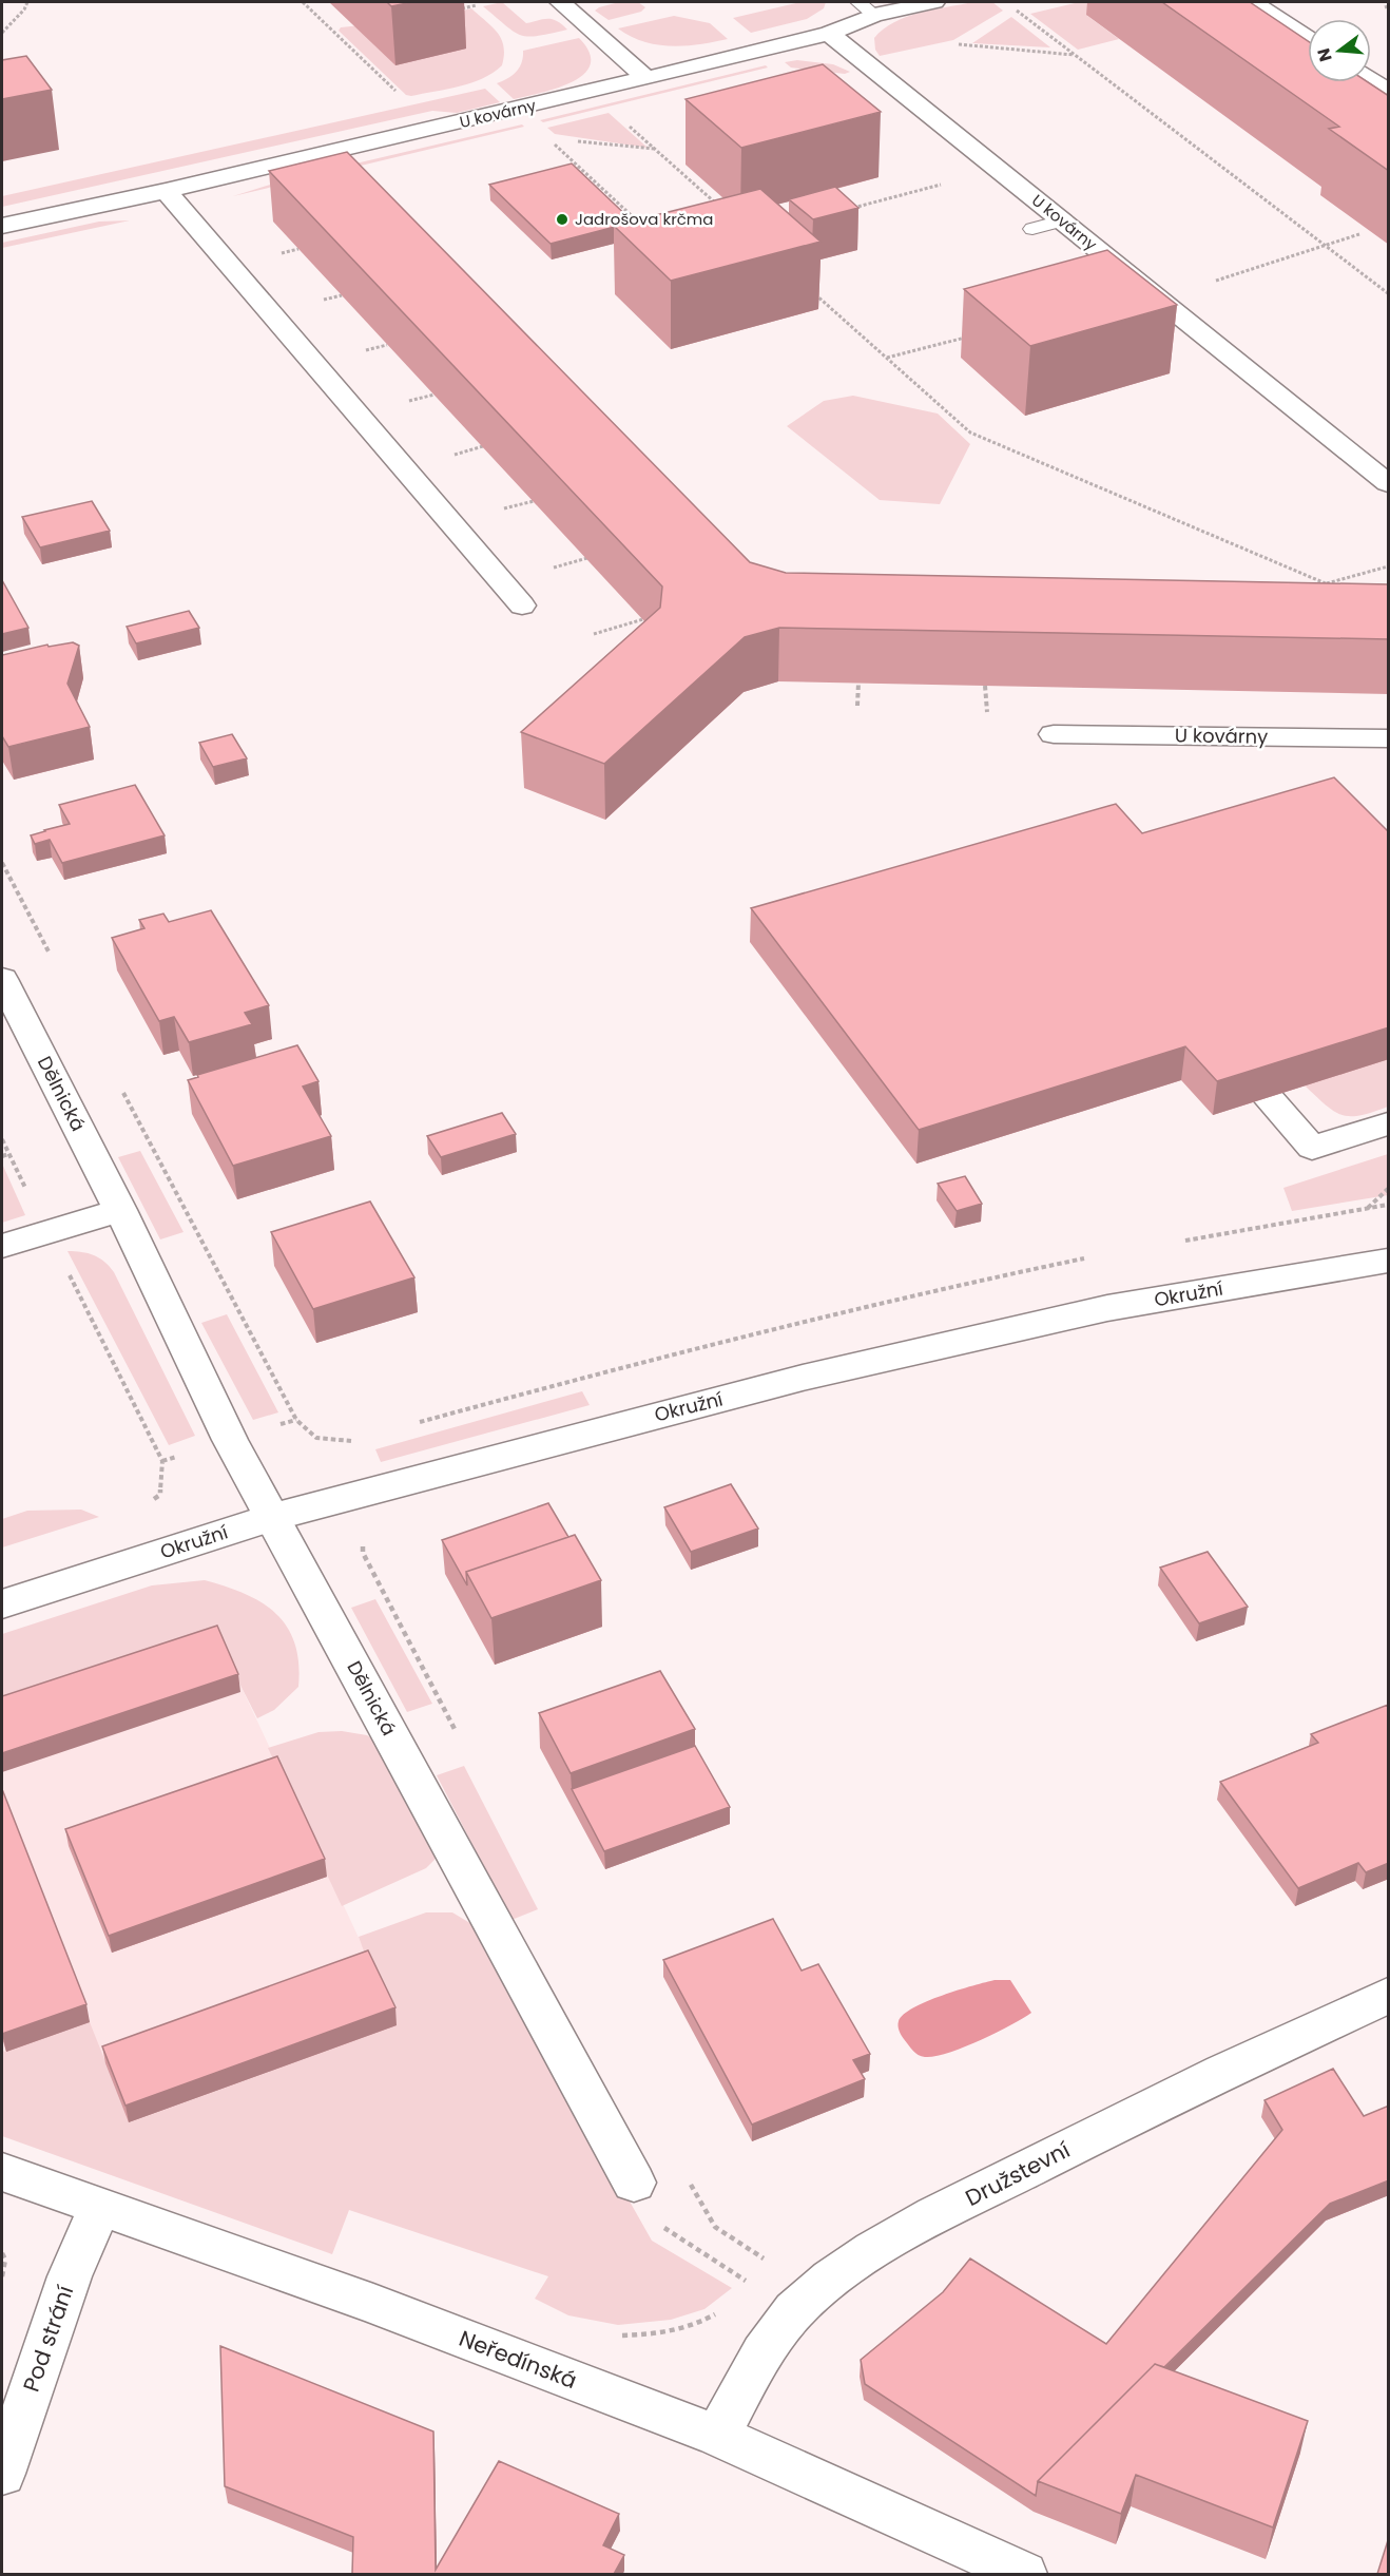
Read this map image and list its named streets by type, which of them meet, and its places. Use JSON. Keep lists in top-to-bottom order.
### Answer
{
  "streets": {
    "street": [
      "U kovárny",
      "Dělnická",
      "Okružní",
      "Družstevní",
      "Pod strání",
      "Neředínská"
    ]
  },
  "crossings": [
    ["Dělnická", "Okružní"],
    ["Družstevní", "Neředínská"],
    ["Pod strání", "Neředínská"]
  ],
  "places": ["Jadrošova krčma"],
  "north": "left"
}
